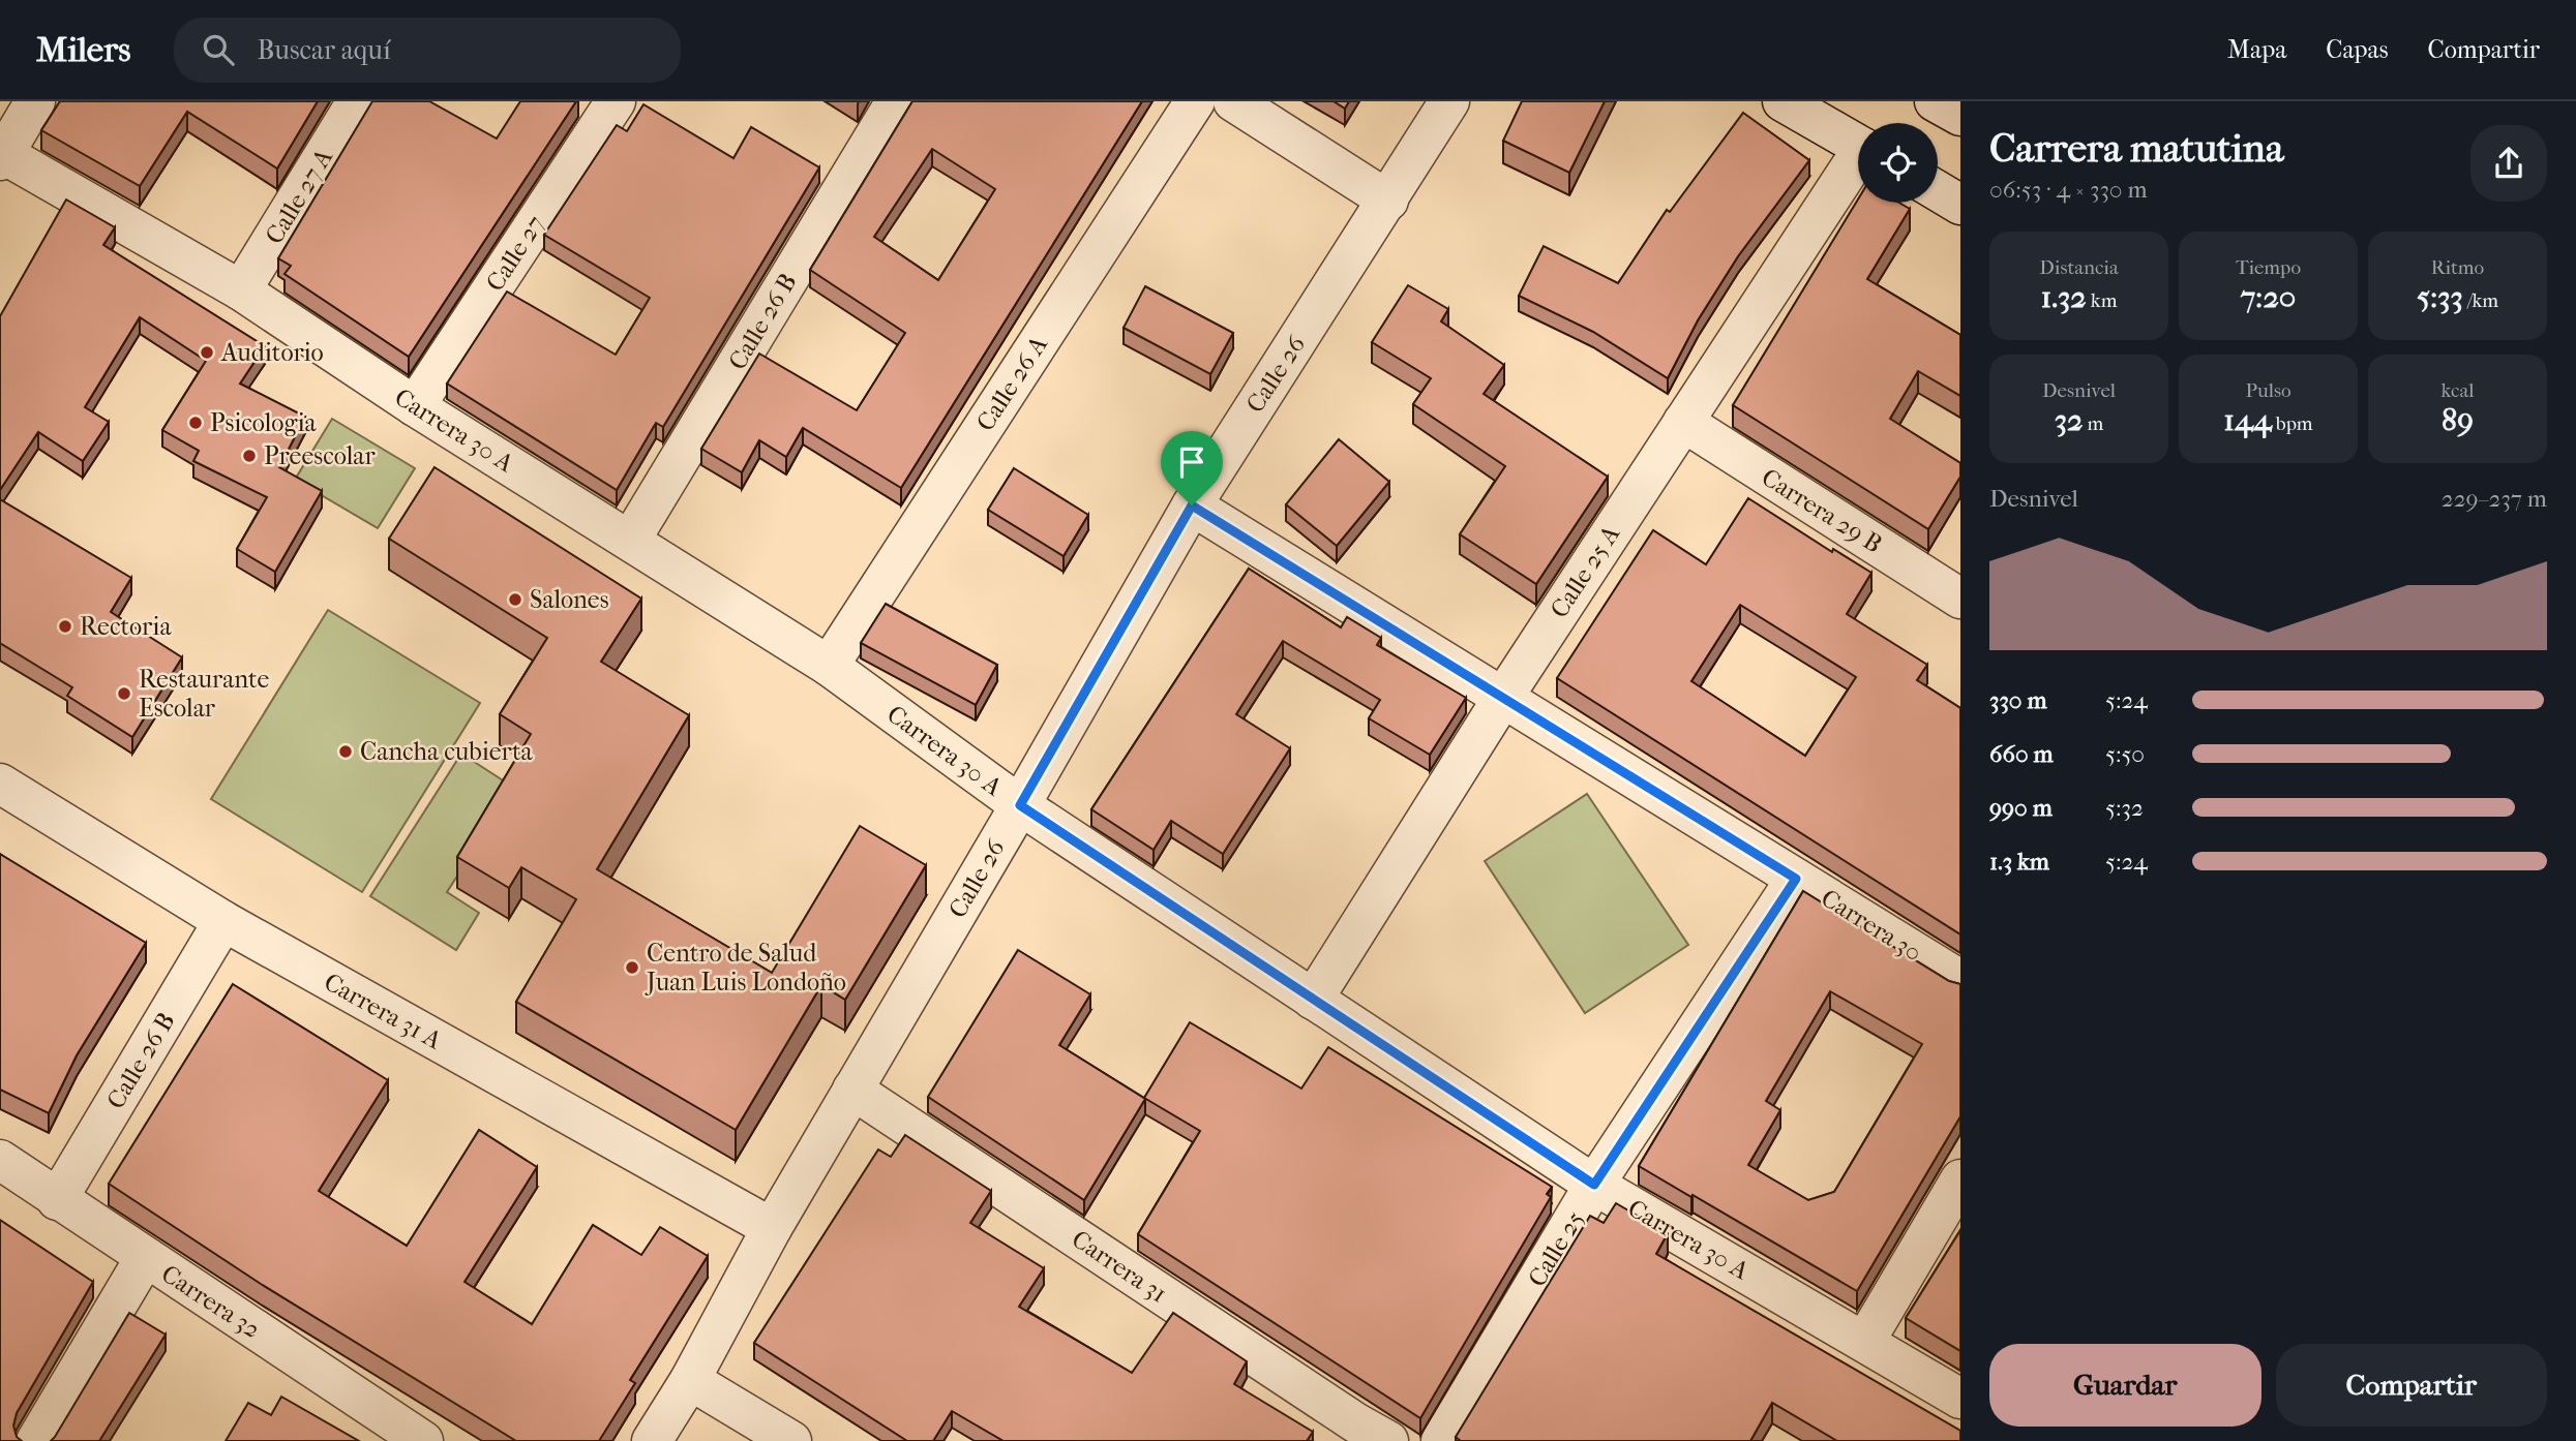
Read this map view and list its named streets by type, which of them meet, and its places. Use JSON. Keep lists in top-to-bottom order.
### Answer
{
  "streets": {
    "street": [
      "Calle 27 A",
      "Calle 27",
      "Calle 26 B",
      "Calle 26",
      "Calle 26 A",
      "Carrera 30 A",
      "Carrera 29 B",
      "Calle 25 A",
      "Carrera 30",
      "Carrera 31 A",
      "Calle 25",
      "Carrera 31",
      "Carrera 32"
    ]
  },
  "crossings": [
    ["Calle 27 A", "Carrera 30 A"],
    ["Calle 27", "Carrera 30 A"],
    ["Calle 26 B", "Carrera 30 A"],
    ["Calle 26 B", "Carrera 31 A"],
    ["Calle 26 B", "Carrera 32"],
    ["Calle 26", "Carrera 30 A"],
    ["Calle 26", "Carrera 30"],
    ["Calle 26", "Carrera 31 A"],
    ["Calle 26", "Carrera 31"],
    ["Calle 26 A", "Carrera 30 A"],
    ["Carrera 30 A", "Calle 25 A"],
    ["Carrera 30 A", "Calle 25"],
    ["Carrera 29 B", "Calle 25 A"],
    ["Calle 25 A", "Carrera 30"],
    ["Carrera 30", "Calle 25"]
  ],
  "places": [
    "Auditorio",
    "Psicologia",
    "Preescolar",
    "Salones",
    "Rectoria",
    "Restaurante Escolar",
    "Cancha cubierta",
    "Centro de Salud Juan Luis Londoño"
  ],
  "page": {
    "header": "Milers",
    "search": "Buscar aquí",
    "nav": ["Mapa", "Capas", "Compartir"],
    "heading": ["Carrera matutina", "06:53 · 4 × 330 m"],
    "stats": [
      ["Distancia", "1.32 km"],
      ["Tiempo", "7:20"],
      ["Ritmo", "5:33 /km"],
      ["Desnivel", "32 m"],
      ["Pulso", "144 bpm"],
      ["kcal", "89"]
    ],
    "chart": ["Desnivel", "229–237 m"],
    "list": [
      {
        "name": "330 m",
        "note": "5:24"
      },
      {
        "name": "660 m",
        "note": "5:50"
      },
      {
        "name": "990 m",
        "note": "5:32"
      },
      {
        "name": "1.3 km",
        "note": "5:24"
      }
    ],
    "buttons": ["Guardar", "Compartir"]
  }
}
